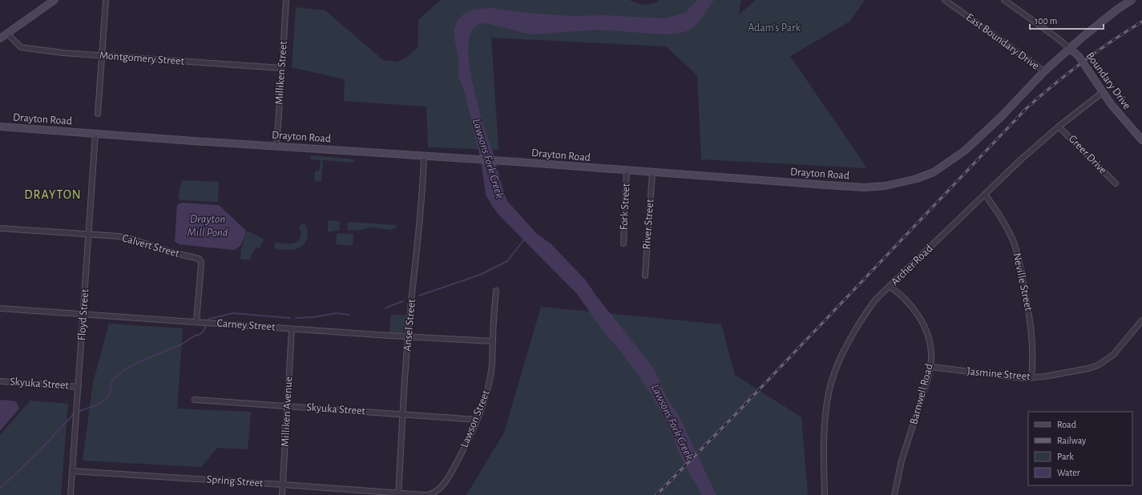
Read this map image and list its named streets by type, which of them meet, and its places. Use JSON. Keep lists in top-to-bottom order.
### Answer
{
  "streets": {
    "main road": ["Boundary Drive", "Drayton Road"],
    "street": [
      "East Boundary Drive",
      "Montgomery Street",
      "Milliken Street",
      "Greer Drive",
      "Fork Street",
      "River Street",
      "Calvert Street",
      "Archer Road",
      "Neville Street",
      "Floyd Street",
      "Carney Street",
      "Ansel Street",
      "Jasmine Street",
      "Skyuka Street",
      "Barnwell Road",
      "Milliken Avenue",
      "Lawson Street",
      "Spring Street"
    ]
  },
  "crossings": [
    ["East Boundary Drive", "Drayton Road"],
    ["Montgomery Street", "Milliken Street"],
    ["Milliken Street", "Drayton Road"],
    ["Boundary Drive", "Drayton Road"],
    ["Boundary Drive", "Archer Road"],
    ["Drayton Road", "Fork Street"],
    ["Drayton Road", "River Street"],
    ["Drayton Road", "Floyd Street"],
    ["Drayton Road", "Ansel Street"],
    ["Greer Drive", "Archer Road"],
    ["Calvert Street", "Floyd Street"],
    ["Calvert Street", "Carney Street"],
    ["Archer Road", "Neville Street"],
    ["Archer Road", "Barnwell Road"],
    ["Neville Street", "Jasmine Street"],
    ["Floyd Street", "Carney Street"],
    ["Floyd Street", "Skyuka Street"],
    ["Floyd Street", "Spring Street"],
    ["Carney Street", "Ansel Street"],
    ["Carney Street", "Milliken Avenue"],
    ["Carney Street", "Lawson Street"],
    ["Ansel Street", "Skyuka Street"],
    ["Ansel Street", "Spring Street"],
    ["Jasmine Street", "Barnwell Road"],
    ["Skyuka Street", "Milliken Avenue"],
    ["Skyuka Street", "Lawson Street"],
    ["Milliken Avenue", "Spring Street"]
  ],
  "districts": ["DRAYTON"],
  "water": ["Lawsons Fork Creek", "Drayton Mill Pond"],
  "parks": ["Adam's Park"],
  "legend": [
    "Road",
    "Railway",
    "Park",
    "Water"
  ],
  "scale_bar": "100 m"
}
